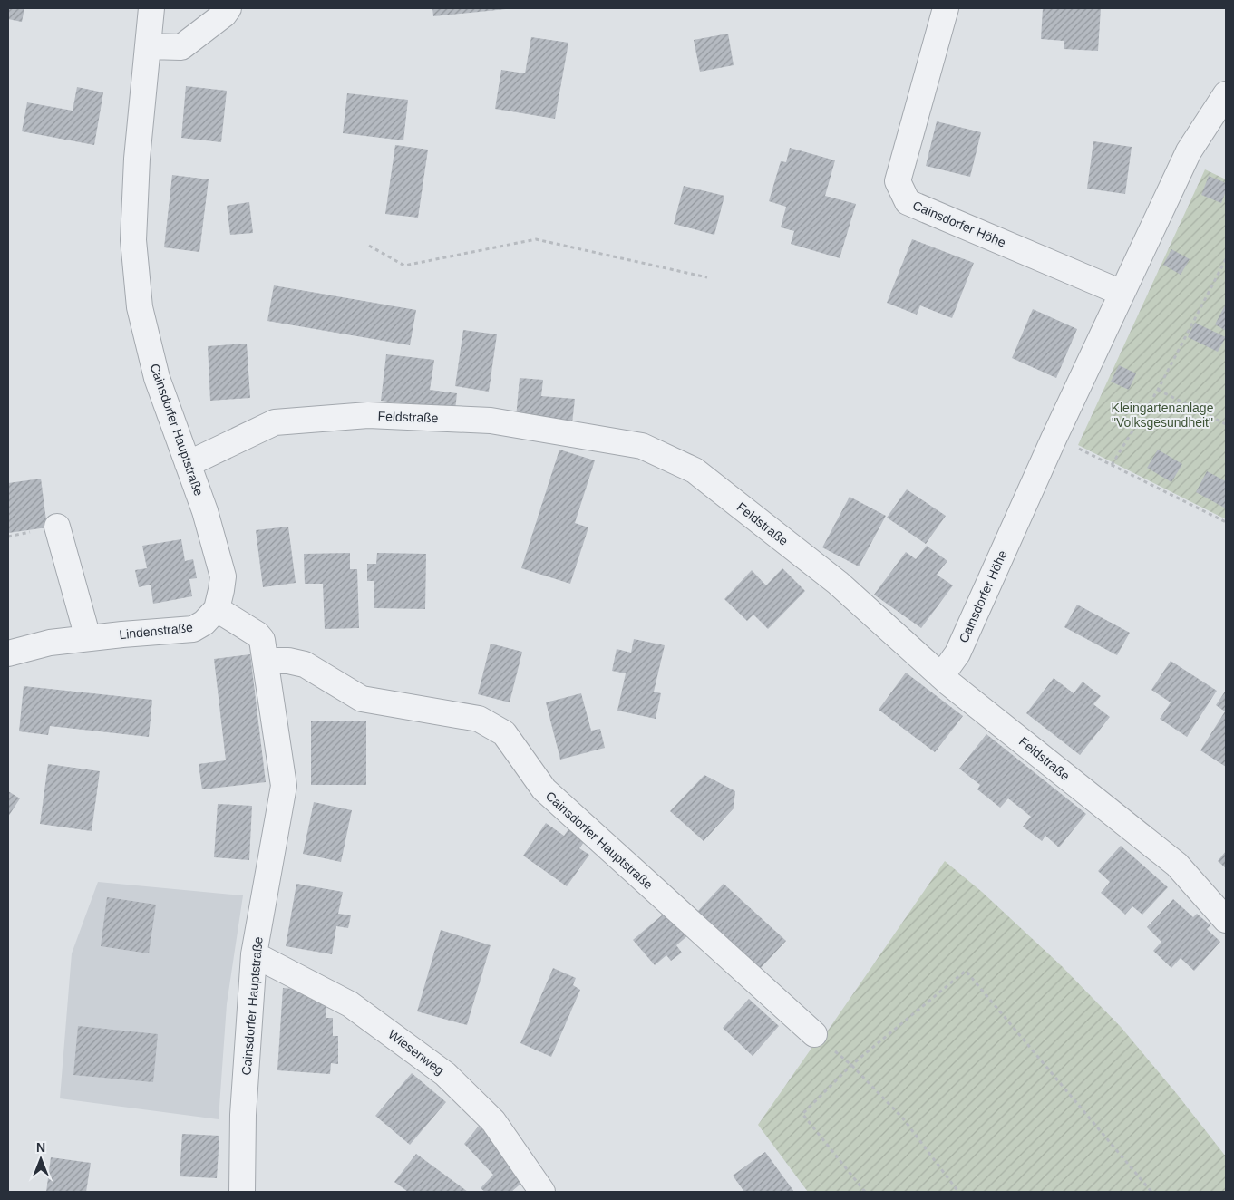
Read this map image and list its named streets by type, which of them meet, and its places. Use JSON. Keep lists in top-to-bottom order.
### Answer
{
  "streets": {
    "street": [
      "Cainsdorfer Höhe",
      "Feldstraße",
      "Cainsdorfer Hauptstraße",
      "Lindenstraße",
      "Wiesenweg"
    ]
  },
  "crossings": [
    ["Cainsdorfer Höhe", "Feldstraße"],
    ["Feldstraße", "Cainsdorfer Hauptstraße"],
    ["Cainsdorfer Hauptstraße", "Lindenstraße"],
    ["Cainsdorfer Hauptstraße", "Wiesenweg"]
  ],
  "parks": ["Kleingartenanlage \"Volksgesundheit\""],
  "north": "top"
}
